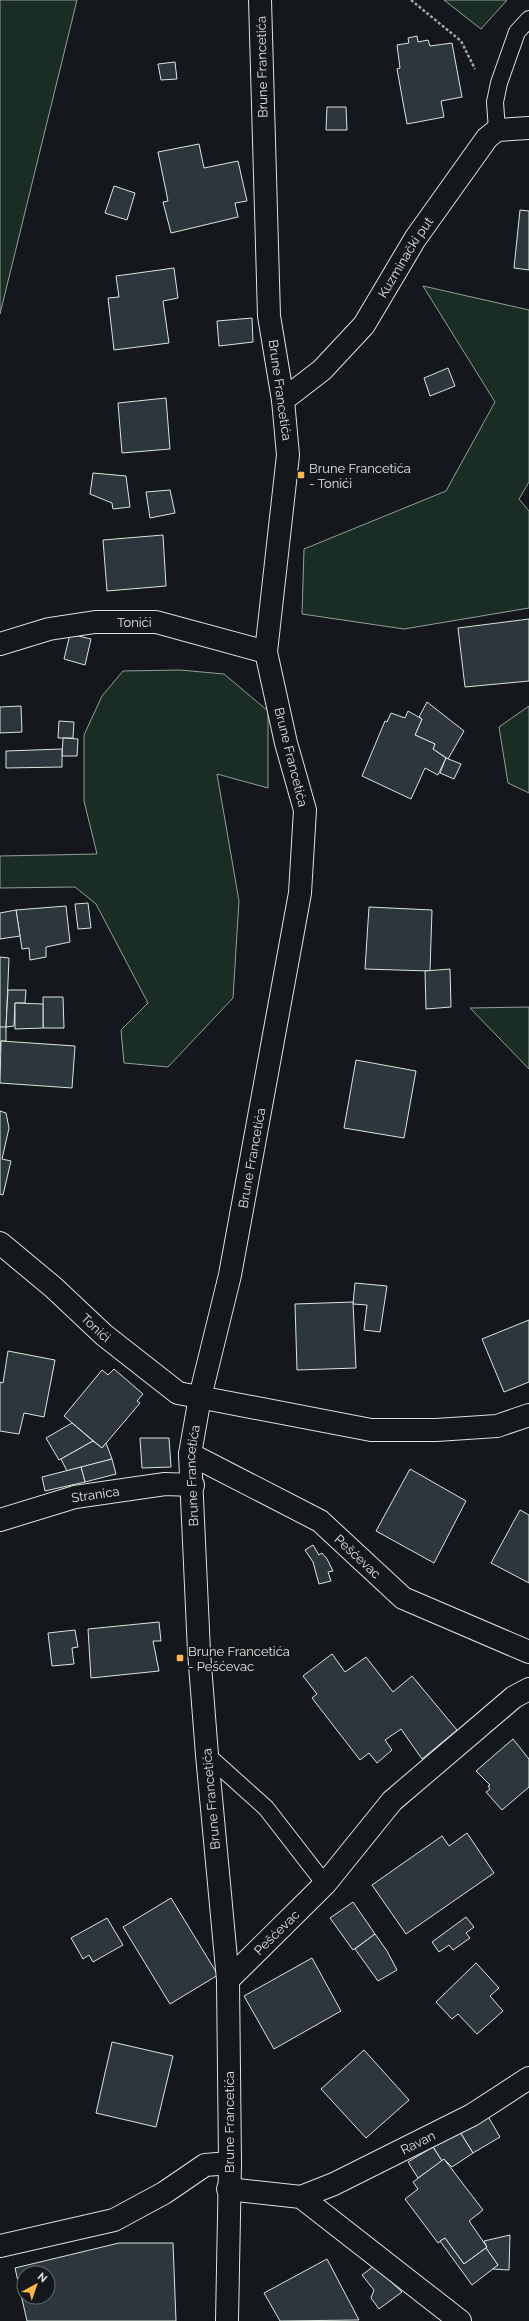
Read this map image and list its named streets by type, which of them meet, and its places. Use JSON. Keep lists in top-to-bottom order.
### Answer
{
  "streets": {
    "street": [
      "Brune Francetića",
      "Kuzminački put",
      "Tonići",
      "Stranica",
      "Pešćevac",
      "Ravan"
    ]
  },
  "crossings": [
    ["Brune Francetića", "Kuzminački put"],
    ["Brune Francetića", "Tonići"],
    ["Brune Francetića", "Stranica"],
    ["Brune Francetića", "Pešćevac"],
    ["Brune Francetića", "Ravan"]
  ],
  "places": {
    "transit": ["Brune Francetića - Tonići", "Brune Francetića - Pešćevac"]
  },
  "north": "top right"
}
